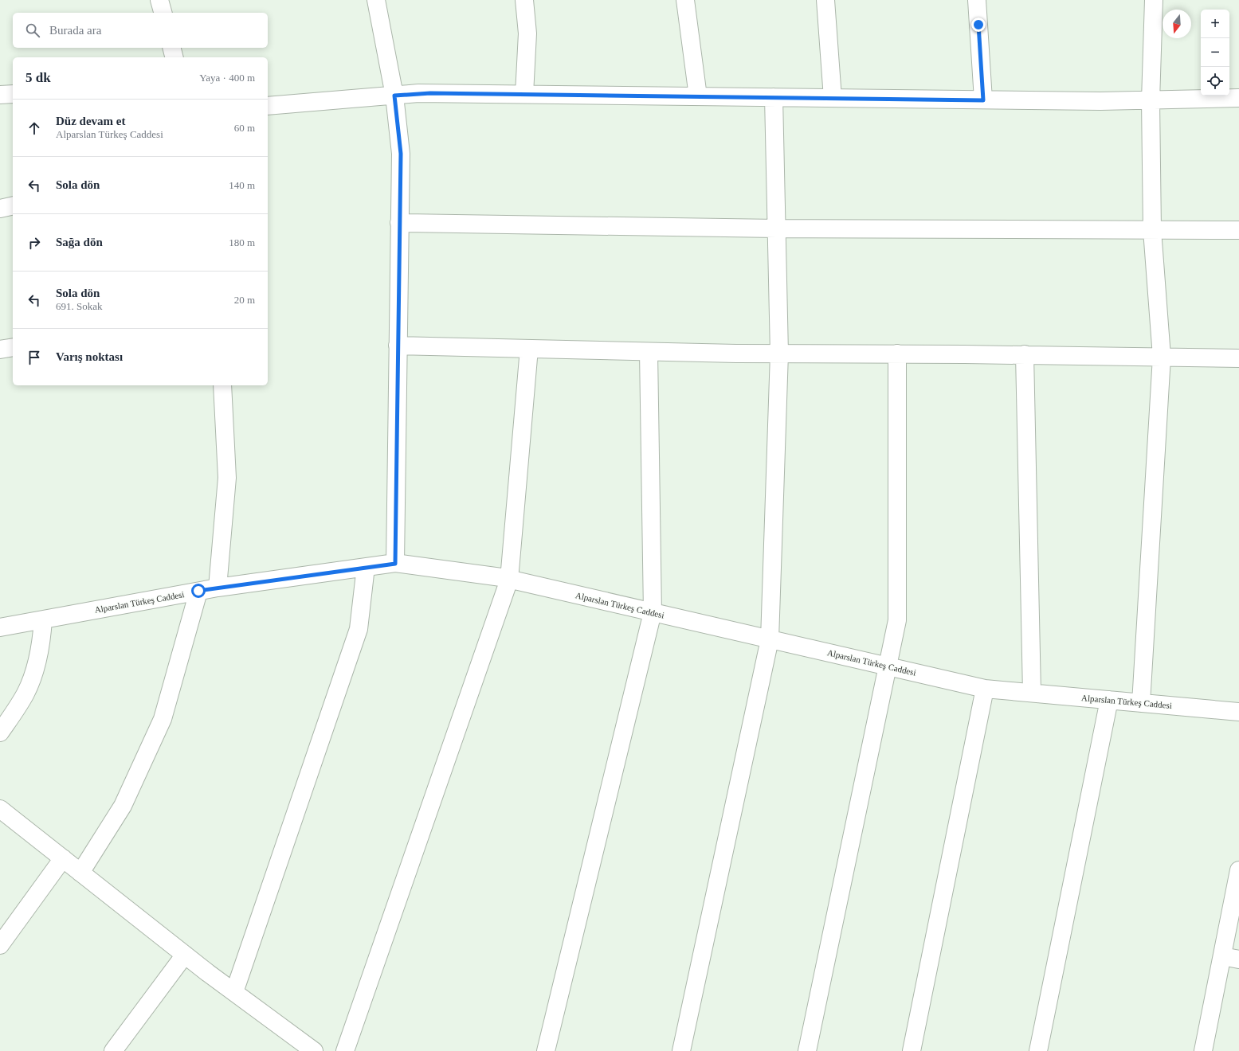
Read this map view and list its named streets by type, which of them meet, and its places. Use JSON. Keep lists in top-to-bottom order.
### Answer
{
  "streets": {
    "street": ["Alparslan Türkeş Caddesi"]
  },
  "north": "bottom",
  "page": {
    "map_buttons": ["+", "−"],
    "search": "Burada ara",
    "heading": ["5 dk", "Yaya · 400 m"],
    "list": [
      ["Düz devam et", "Alparslan Türkeş Caddesi", "60 m"],
      ["Sola dön", "140 m"],
      ["Sağa dön", "180 m"],
      ["Sola dön", "691. Sokak", "20 m"],
      "Varış noktası"
    ]
  }
}
